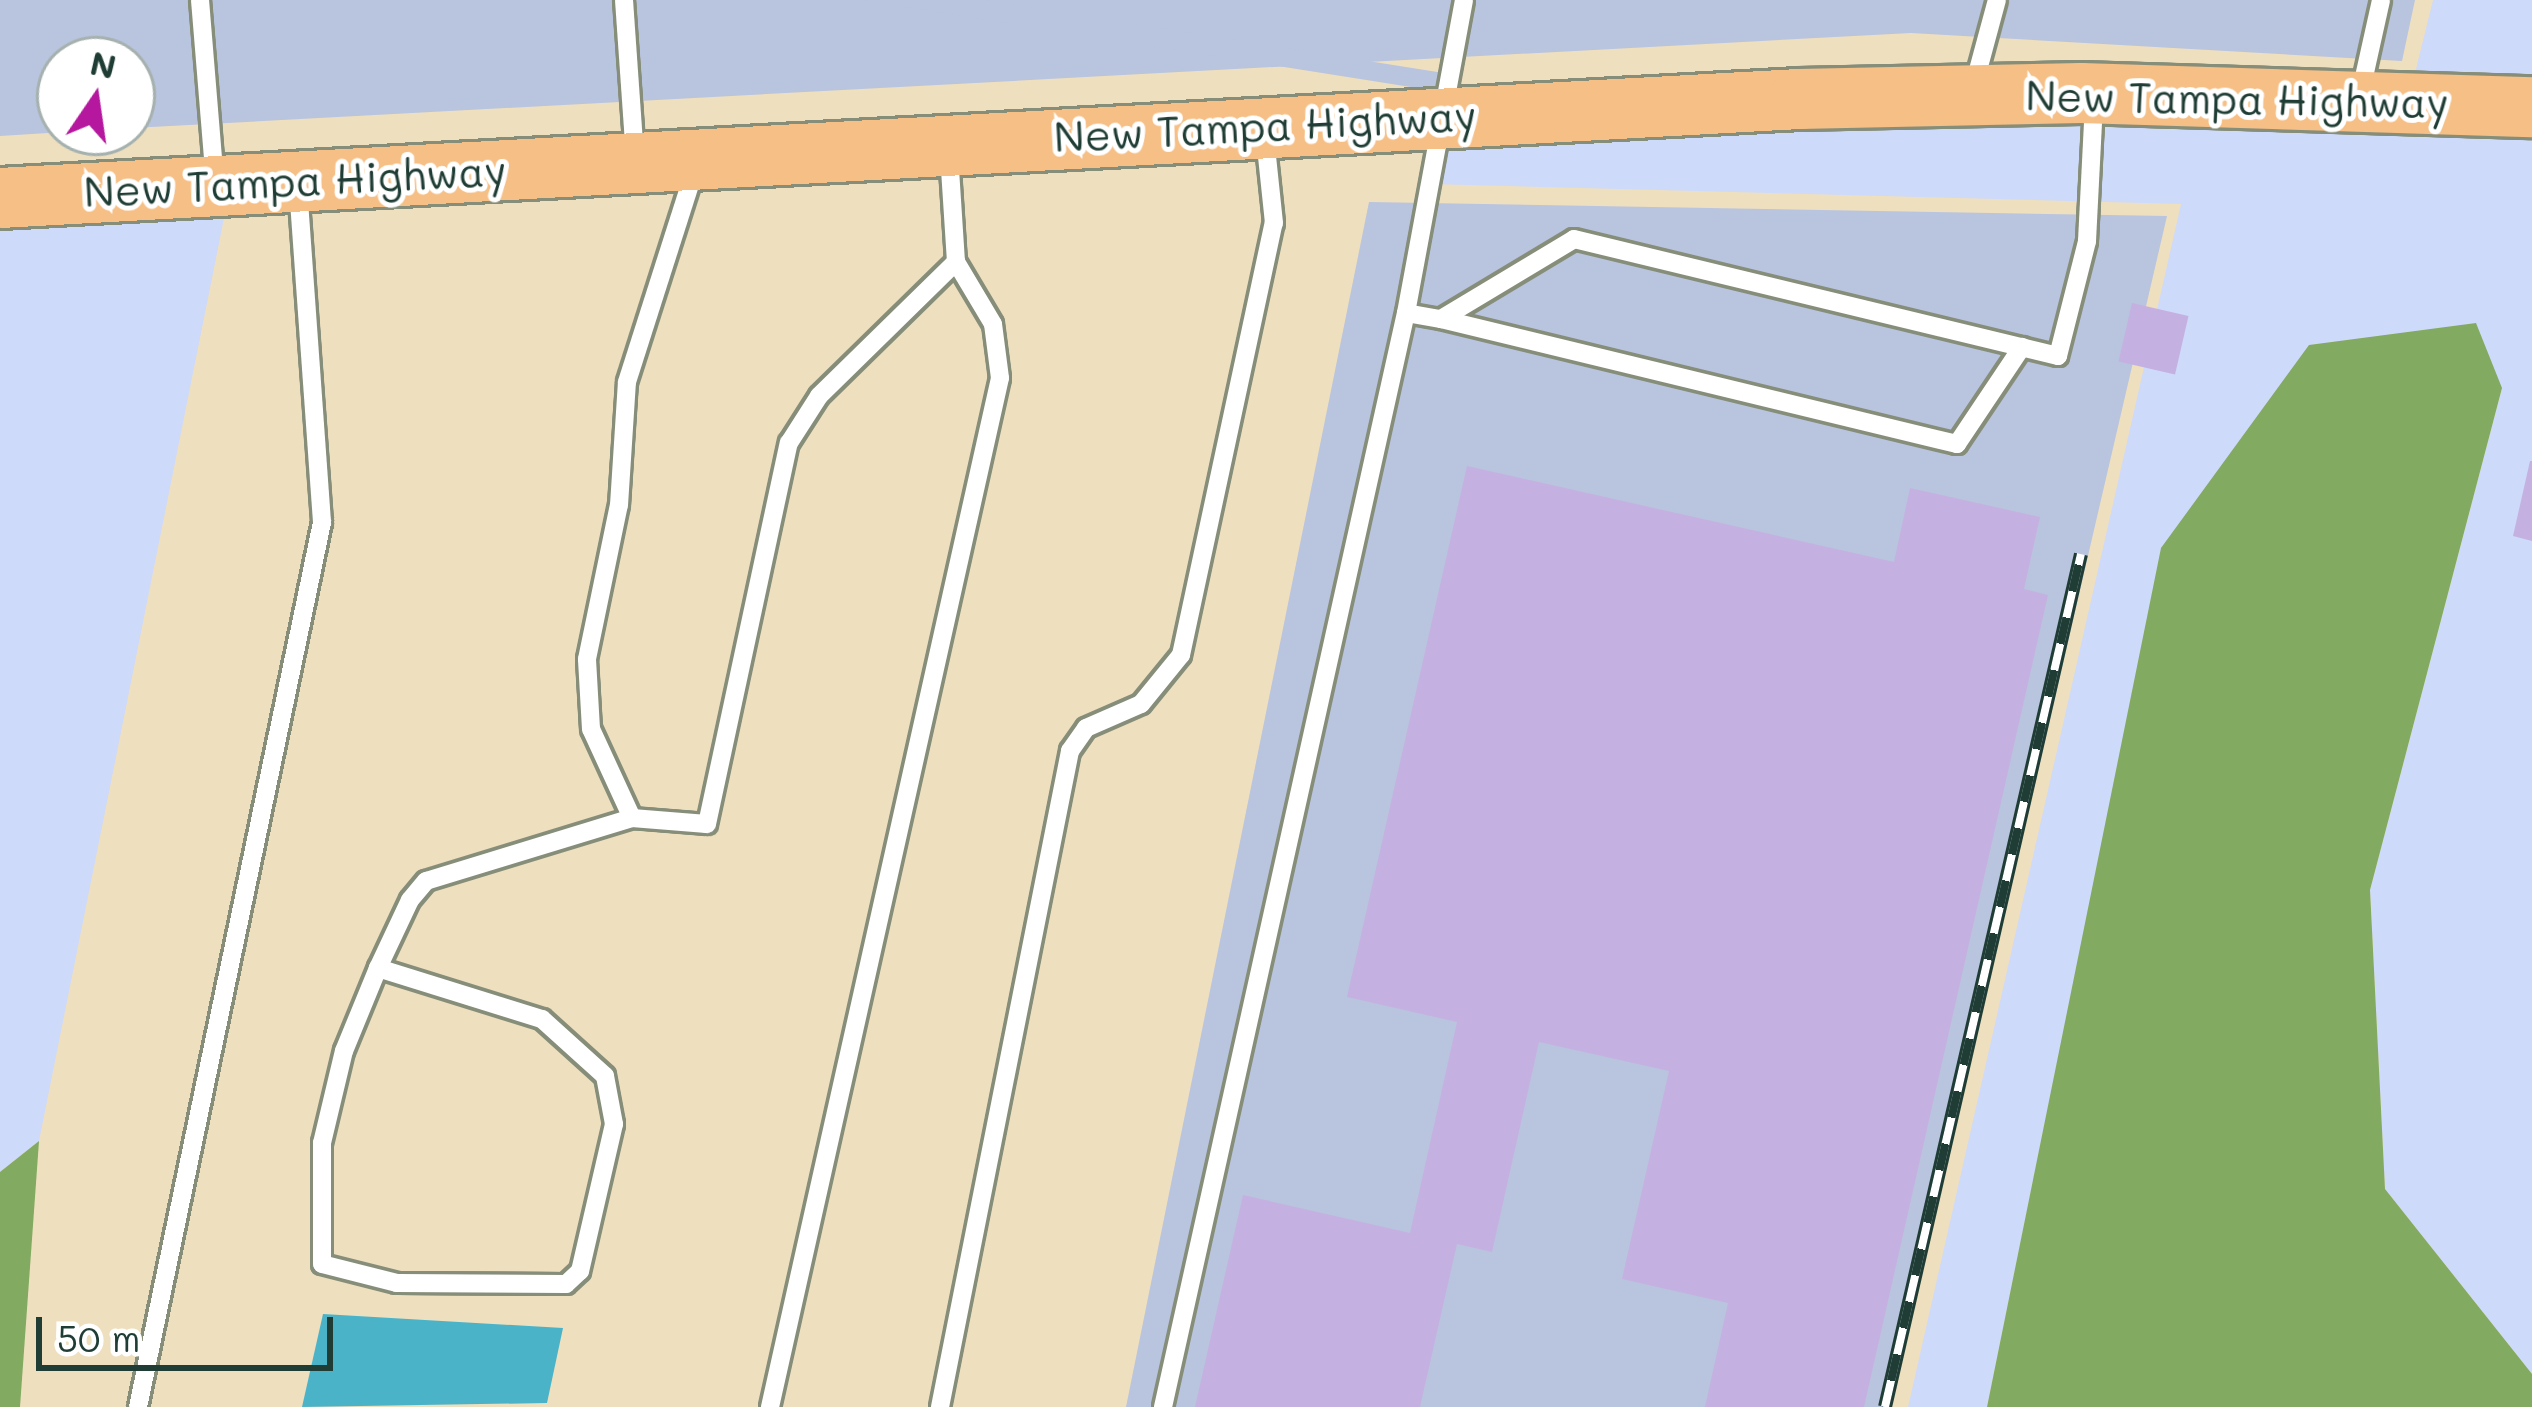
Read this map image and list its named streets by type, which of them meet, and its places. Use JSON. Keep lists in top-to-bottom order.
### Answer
{
  "streets": {
    "main road": ["New Tampa Highway"]
  },
  "scale_bar": "50 m",
  "north": "top"
}
